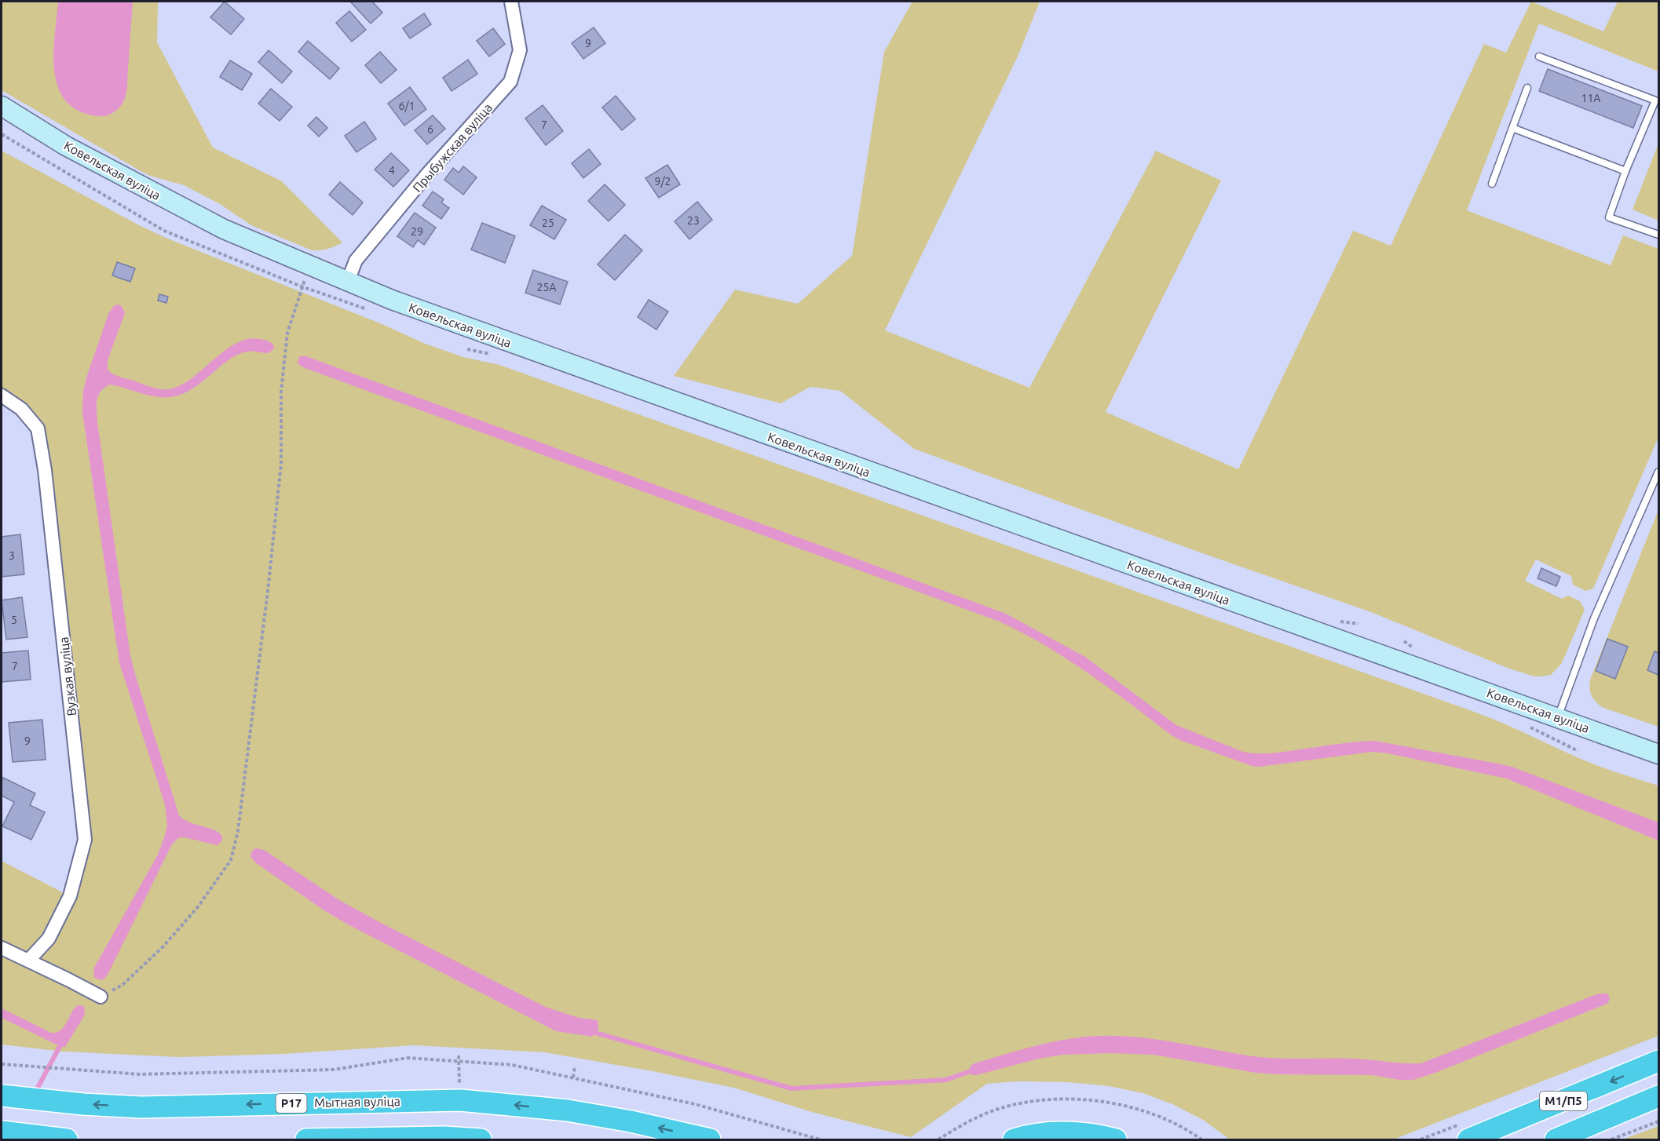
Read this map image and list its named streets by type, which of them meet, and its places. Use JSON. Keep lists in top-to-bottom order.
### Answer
{
  "streets": {
    "highway": ["М1/П5", "Мытная вуліца", "Р17"],
    "main road": ["Ковельская вуліца"],
    "street": ["Прыбужская вуліца", "Вузкая вуліца"]
  },
  "crossings": [
    ["Прыбужская вуліца", "Ковельская вуліца"]
  ],
  "house_numbers": [
    "9",
    "11А",
    "6/1",
    "7",
    "6",
    "4",
    "9/2",
    "23",
    "25",
    "29",
    "25А",
    "3",
    "5",
    "7",
    "9"
  ]
}
